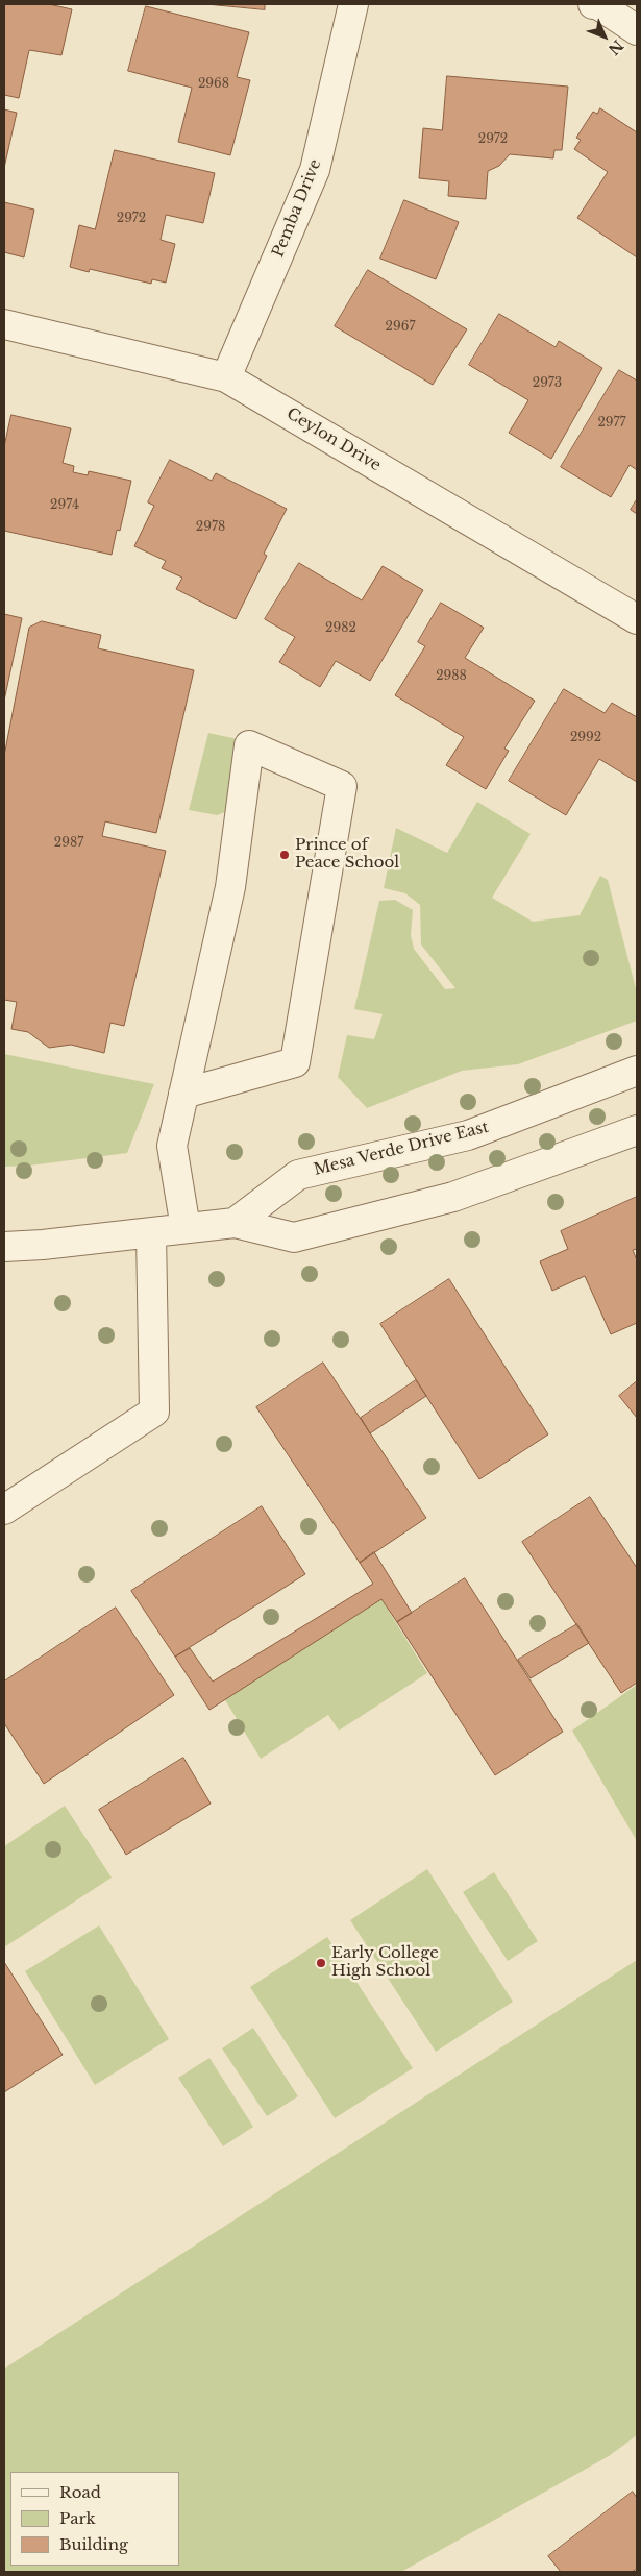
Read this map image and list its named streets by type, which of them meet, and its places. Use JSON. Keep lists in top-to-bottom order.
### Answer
{
  "streets": {
    "street": ["Pemba Drive", "Ceylon Drive", "Mesa Verde Drive East"]
  },
  "crossings": [
    ["Pemba Drive", "Ceylon Drive"]
  ],
  "places": ["Prince of Peace School", "Early College High School"],
  "house_numbers": [
    "2968",
    "2972",
    "2972",
    "2967",
    "2973",
    "2977",
    "2974",
    "2978",
    "2982",
    "2988",
    "2992",
    "2987"
  ],
  "legend": ["Road", "Park", "Building"],
  "north": "bottom right"
}
